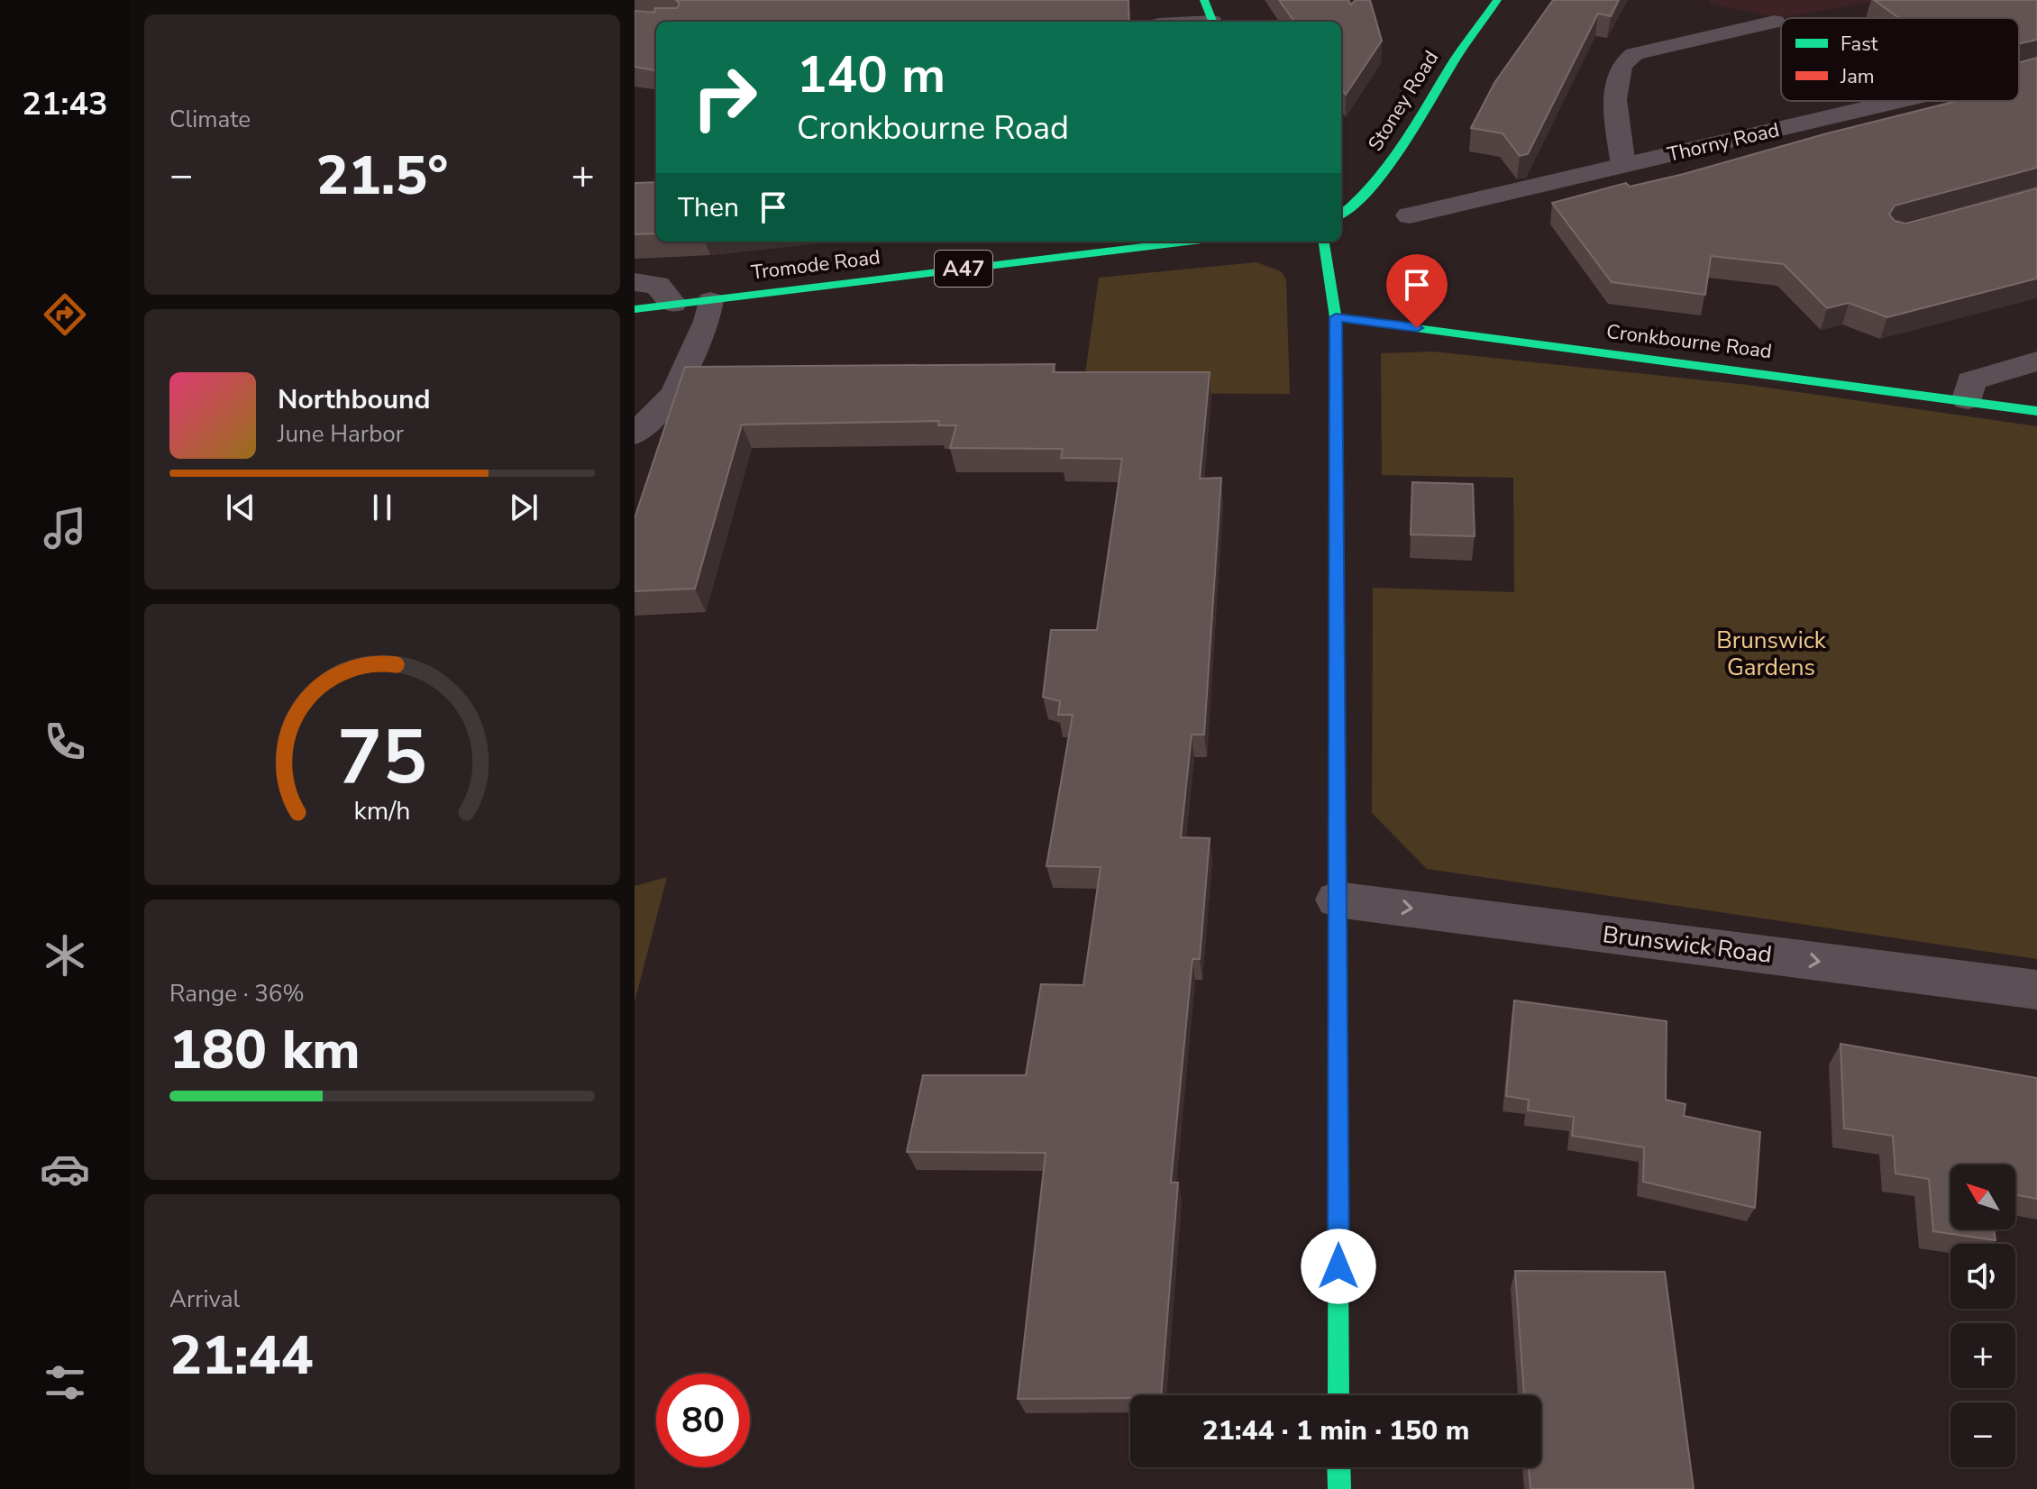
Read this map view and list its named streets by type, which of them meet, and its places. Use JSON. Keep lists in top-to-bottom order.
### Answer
{
  "streets": {
    "main road": [
      "Stoney Road",
      "Tromode Road",
      "A47",
      "Cronkbourne Road"
    ],
    "street": ["Thorny Road", "Brunswick Road"]
  },
  "one_way": ["Brunswick Road"],
  "parks": ["Brunswick Gardens"],
  "legend": ["Fast", "Jam"],
  "north": "top left",
  "page": {
    "tabs": "21:43",
    "tile": [
      "Climate",
      ["Range · 36%", "180 km"],
      ["Arrival", "21:44"]
    ],
    "turn": ["140 m", "Cronkbourne Road"],
    "heat": ["−", "21.5°", "+"],
    "then": "Then",
    "song": ["Northbound", "June Harbor"],
    "map_buttons": ["+", "−"],
    "limit": "80",
    "trip": "21:44 · 1 min · 150 m",
    "gauge": ["75", "km/h"]
  }
}
